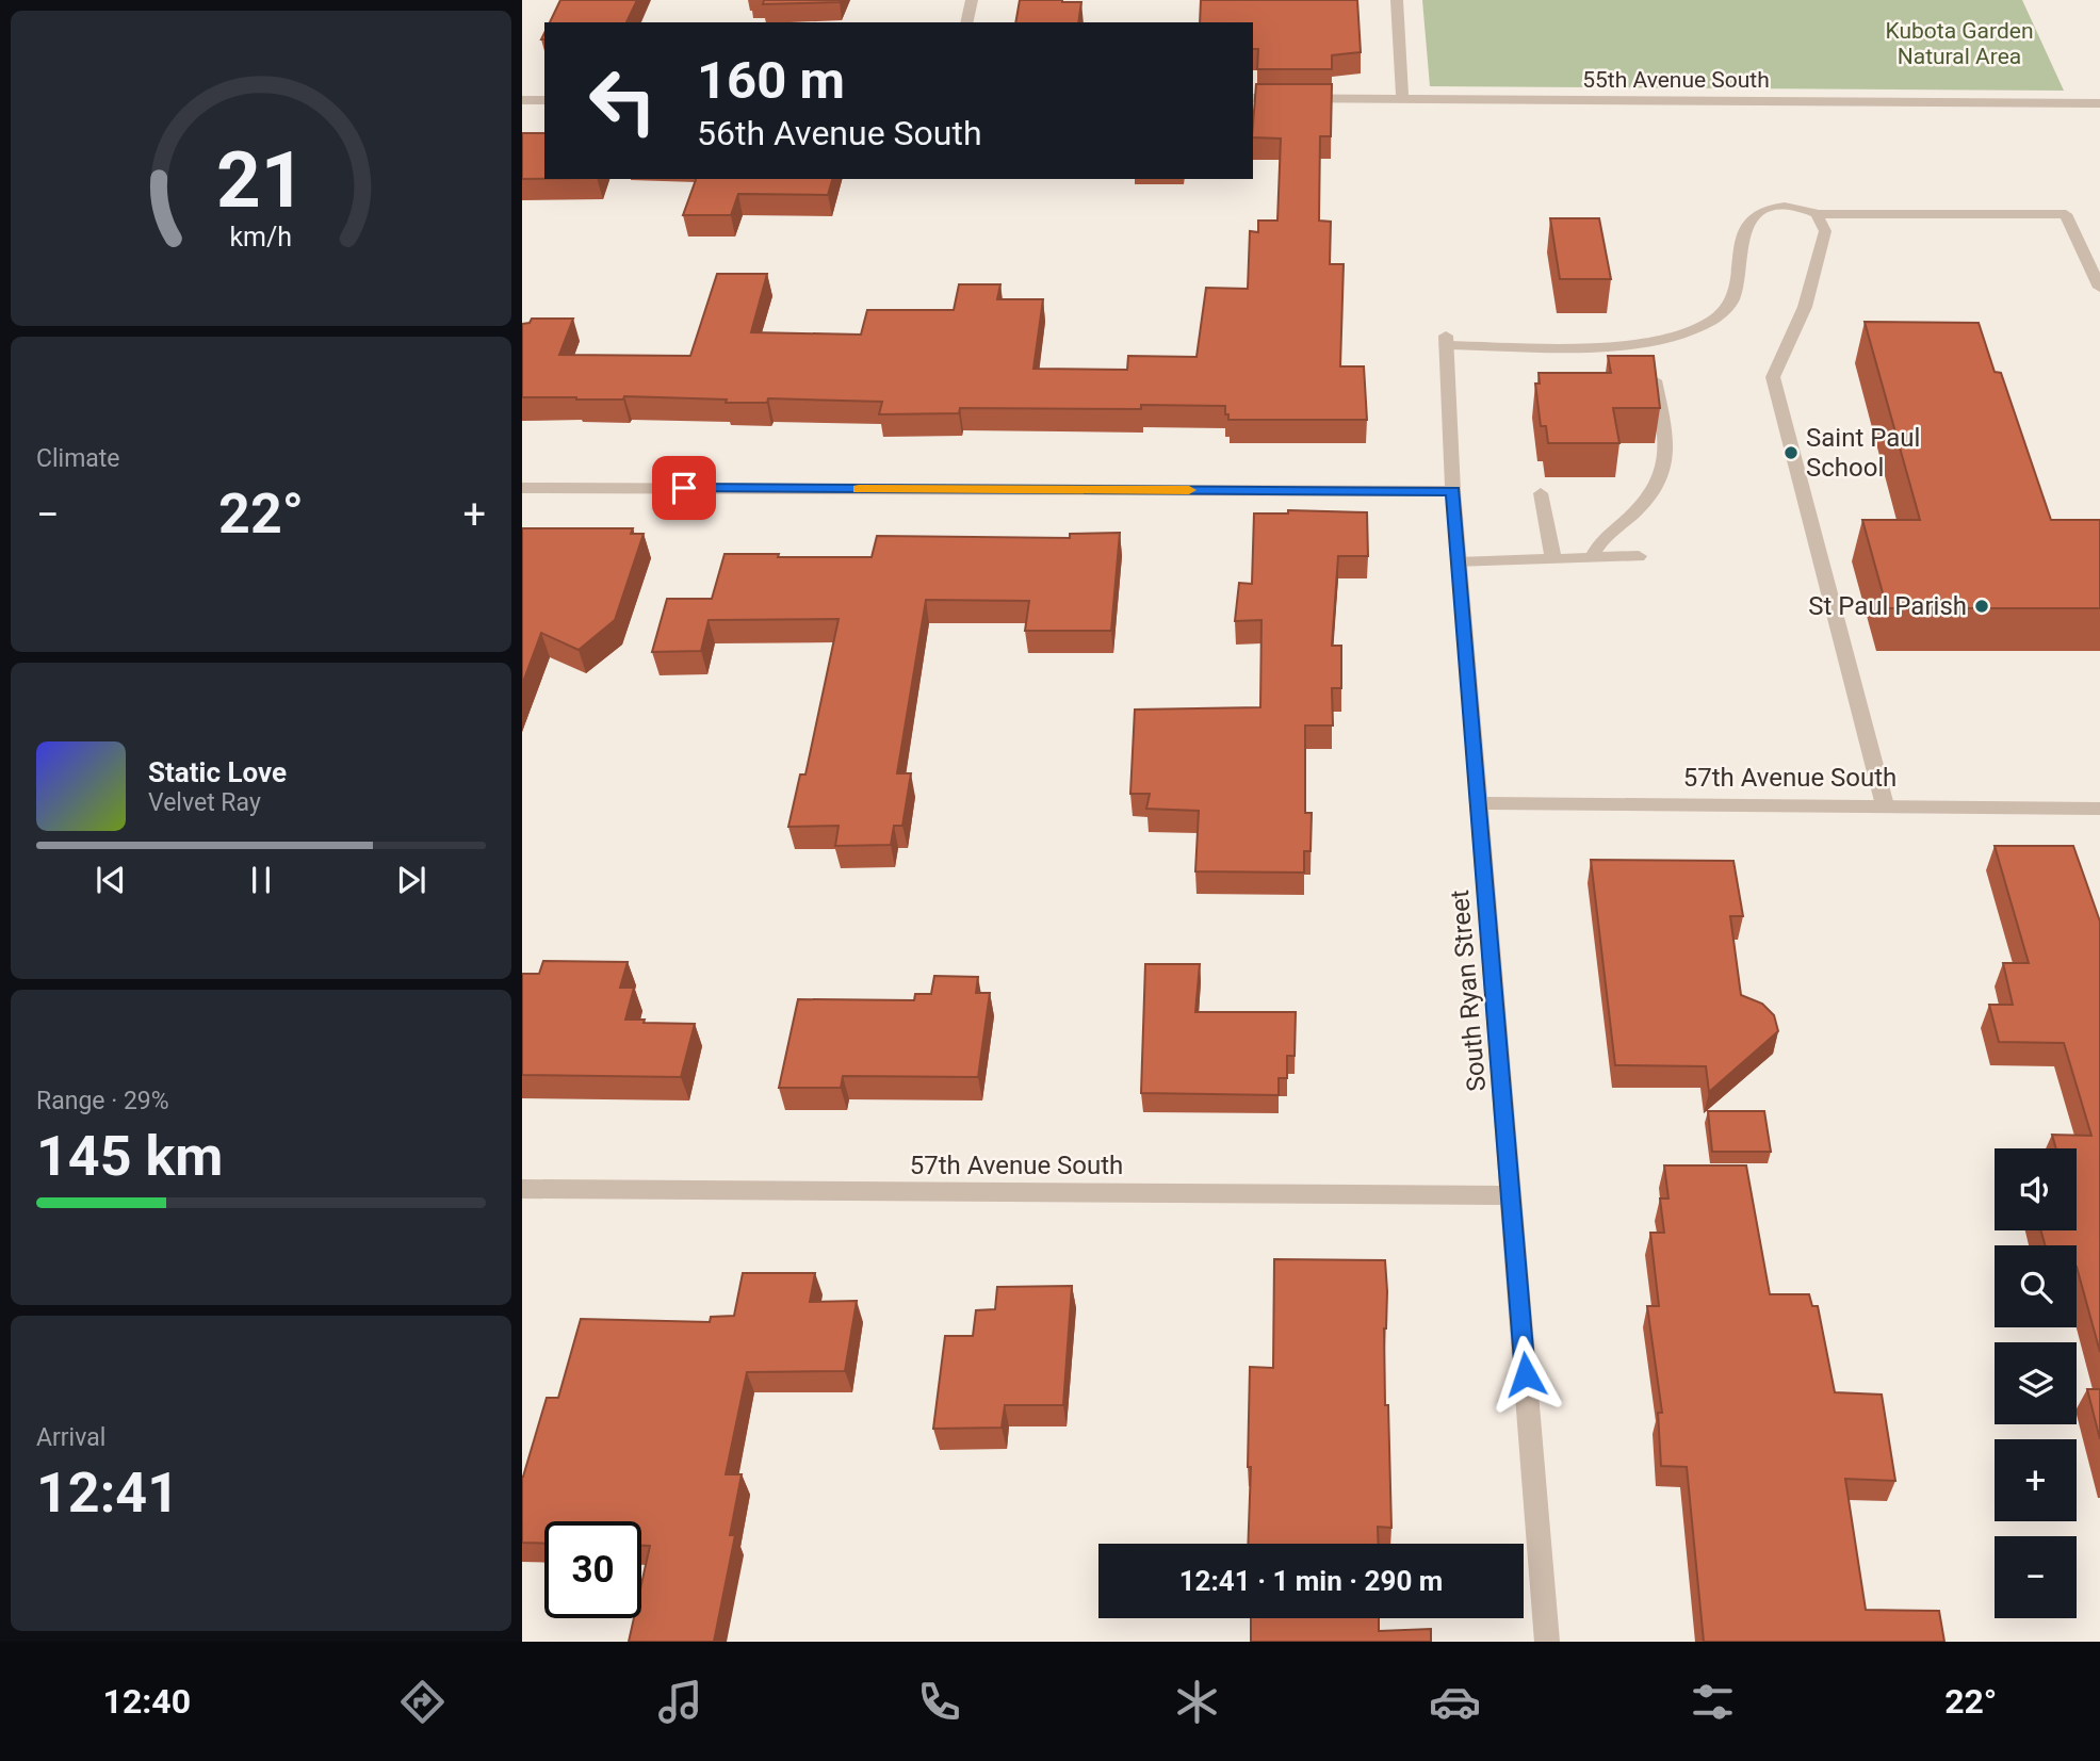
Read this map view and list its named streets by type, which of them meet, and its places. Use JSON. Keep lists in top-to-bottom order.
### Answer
{
  "streets": {
    "street": ["55th Avenue South", "57th Avenue South", "South Ryan Street"]
  },
  "crossings": [
    ["57th Avenue South", "South Ryan Street"]
  ],
  "parks": ["Kubota Garden Natural Area"],
  "places": ["Saint Paul School", "St Paul Parish"],
  "page": {
    "turn": ["160 m", "56th Avenue South"],
    "tile": [
      "Climate",
      ["Range · 29%", "145 km"],
      ["Arrival", "12:41"]
    ],
    "heat": ["−", "22°", "+"],
    "song": ["Static Love", "Velvet Ray"],
    "map_buttons": ["+", "−"],
    "limit": "30",
    "trip": "12:41 · 1 min · 290 m",
    "tabs": ["12:40", "22°"],
    "gauge": ["21", "km/h"]
  }
}
